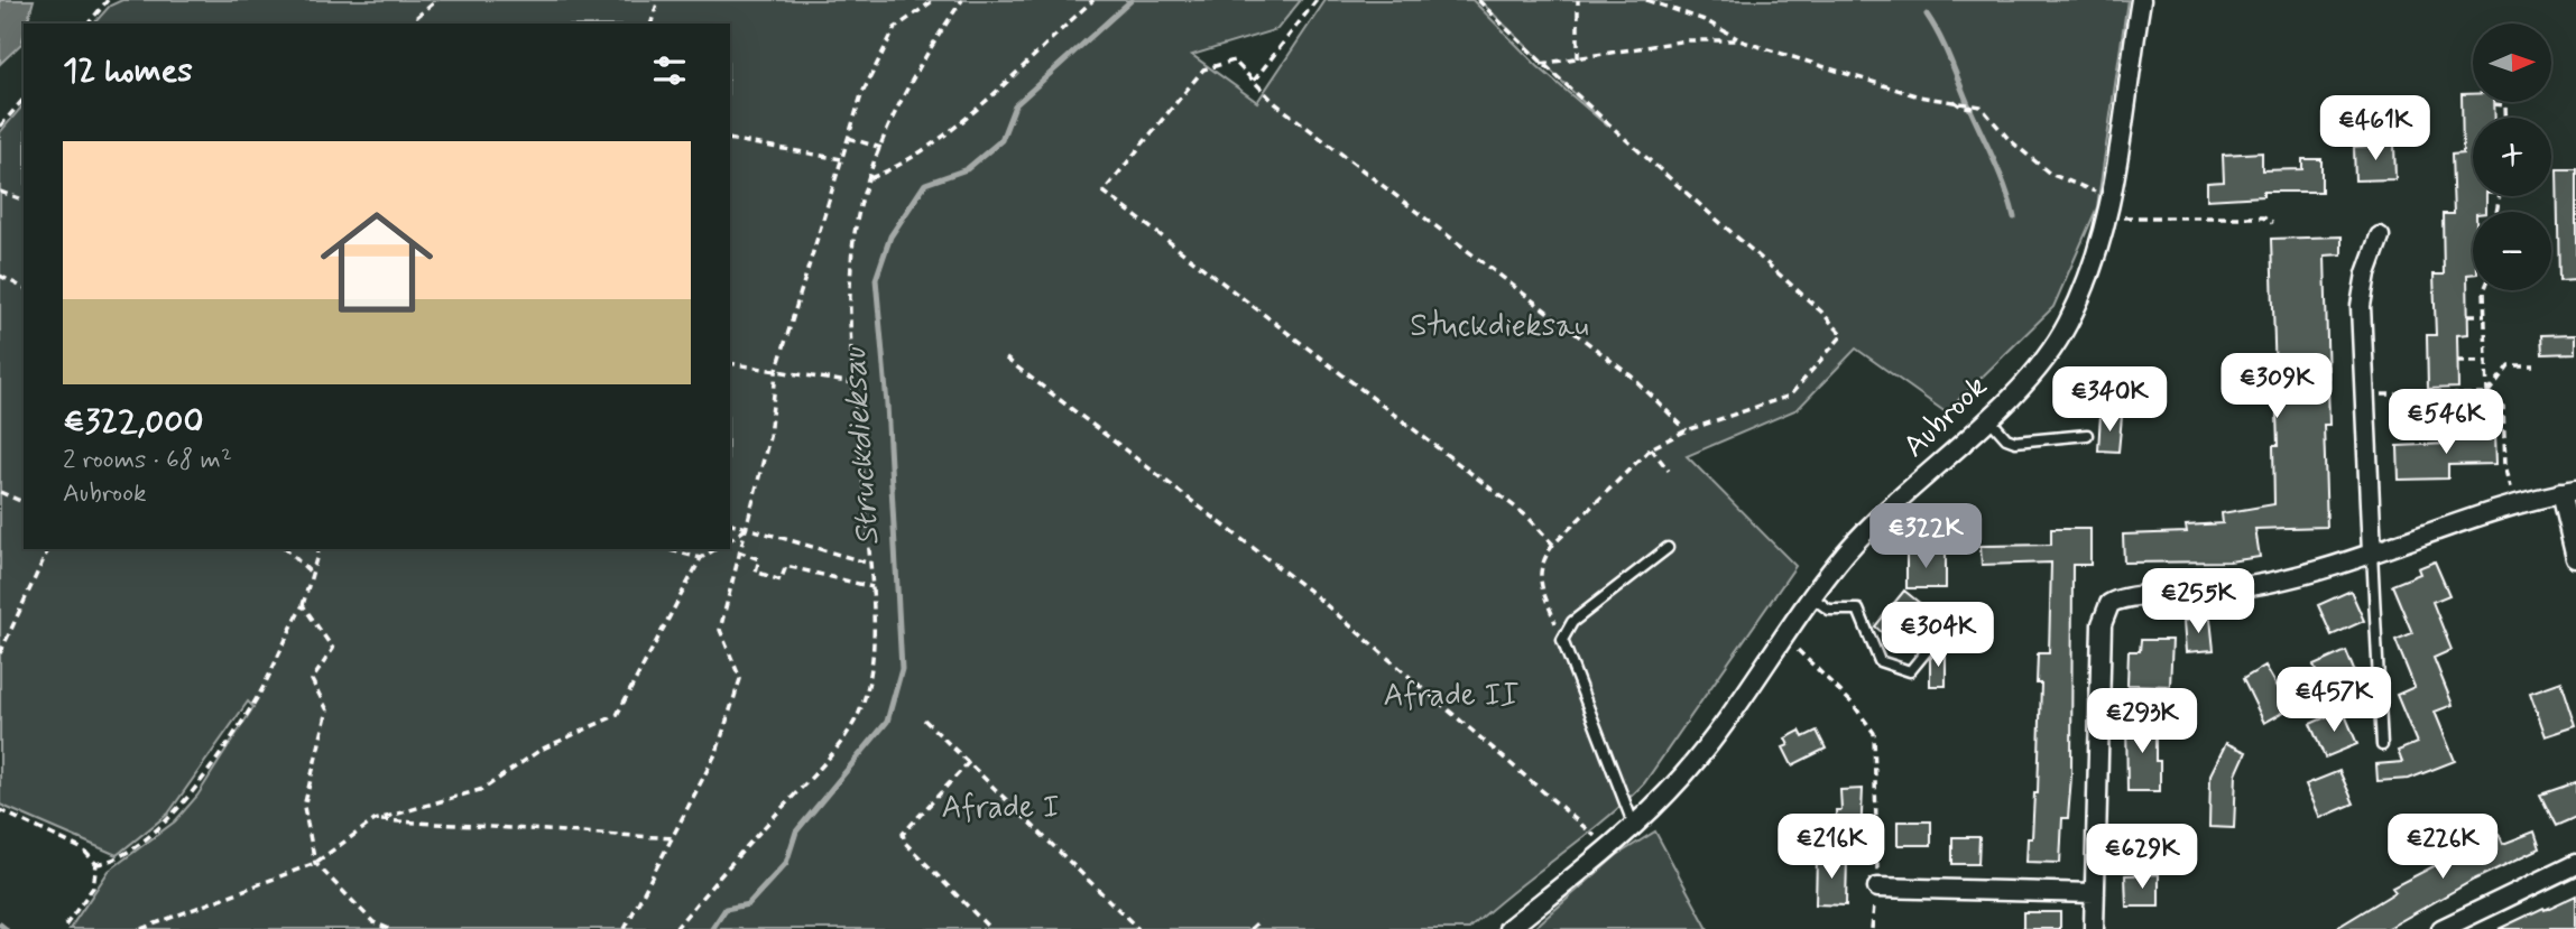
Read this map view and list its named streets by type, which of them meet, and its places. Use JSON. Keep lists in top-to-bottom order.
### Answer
{
  "streets": {
    "street": ["Aubrook"]
  },
  "water": ["Struckdieksau"],
  "parks": ["Stuckdieksau", "Afrade II", "Afrade I"],
  "north": "right",
  "page": {
    "map_buttons": ["+", "−"],
    "heading": "12 homes",
    "price": [
      "€461K",
      "€309K",
      "€340K",
      "€546K",
      "€322K",
      "€255K",
      "€304K",
      "€457K",
      "€293K",
      "€216K",
      "€226K",
      "€629K"
    ],
    "list": [
      {
        "name": "€322,000",
        "note": "2 rooms · 68 m² · Aubrook"
      }
    ]
  }
}
